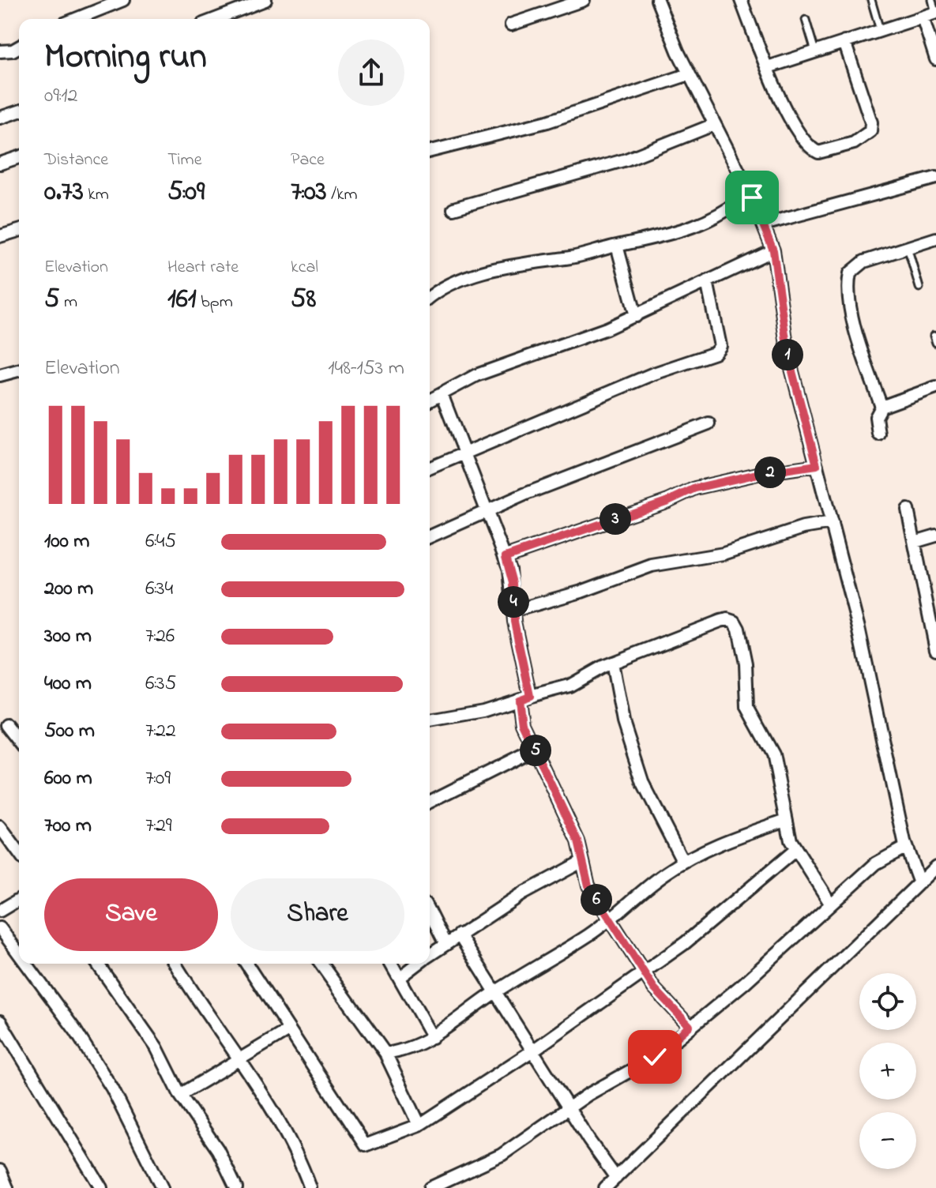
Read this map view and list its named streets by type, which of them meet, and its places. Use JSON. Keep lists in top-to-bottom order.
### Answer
{
  "page": {
    "heading": ["Morning run", "09:12"],
    "stats": [
      ["Distance", "0.73 km"],
      ["Time", "5:09"],
      ["Pace", "7:03 /km"],
      ["Elevation", "5 m"],
      ["Heart rate", "161 bpm"],
      ["kcal", "58"]
    ],
    "pins": [
      "1",
      "2",
      "3",
      "4",
      "5",
      "6"
    ],
    "chart": ["Elevation", "148–153 m"],
    "list": [
      {
        "name": "100 m",
        "note": "6:45"
      },
      {
        "name": "200 m",
        "note": "6:34"
      },
      {
        "name": "300 m",
        "note": "7:26"
      },
      {
        "name": "400 m",
        "note": "6:35"
      },
      {
        "name": "500 m",
        "note": "7:22"
      },
      {
        "name": "600 m",
        "note": "7:09"
      },
      {
        "name": "700 m",
        "note": "7:29"
      }
    ],
    "buttons": ["Save", "Share"],
    "map_buttons": ["+", "−"]
  }
}
